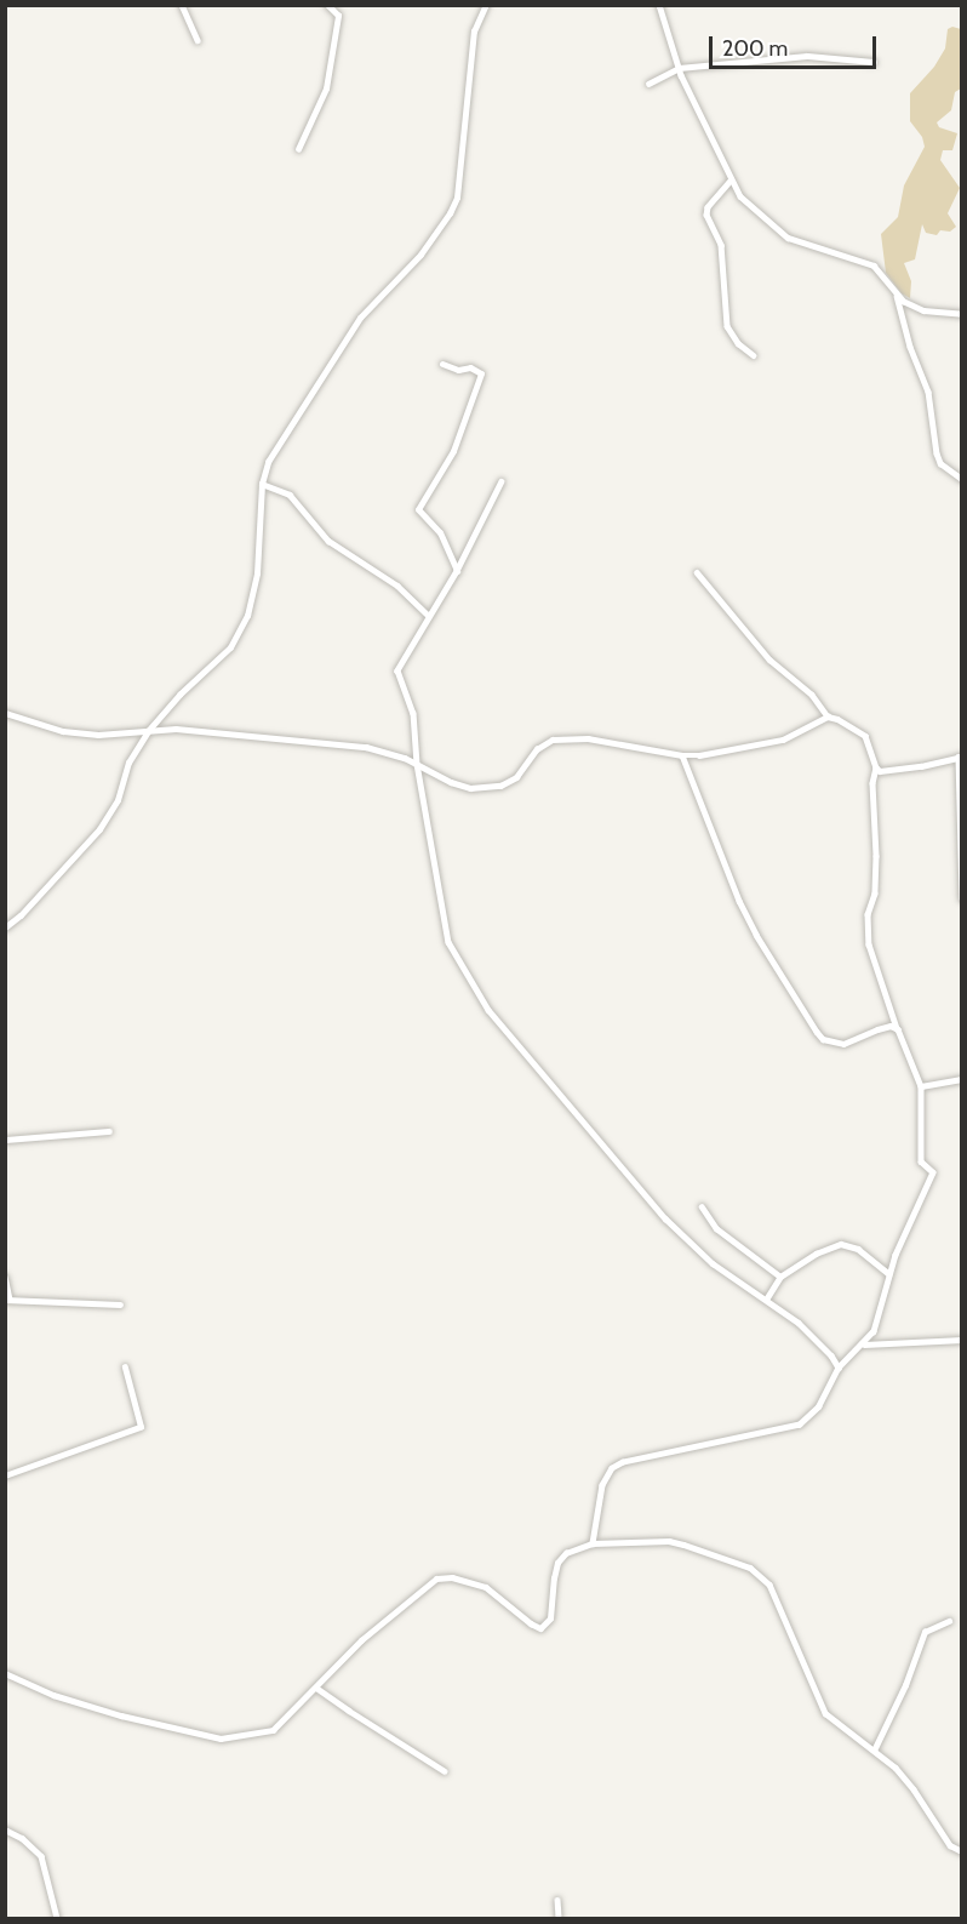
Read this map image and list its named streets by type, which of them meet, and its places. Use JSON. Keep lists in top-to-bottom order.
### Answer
{
  "scale_bar": "200 m"
}
